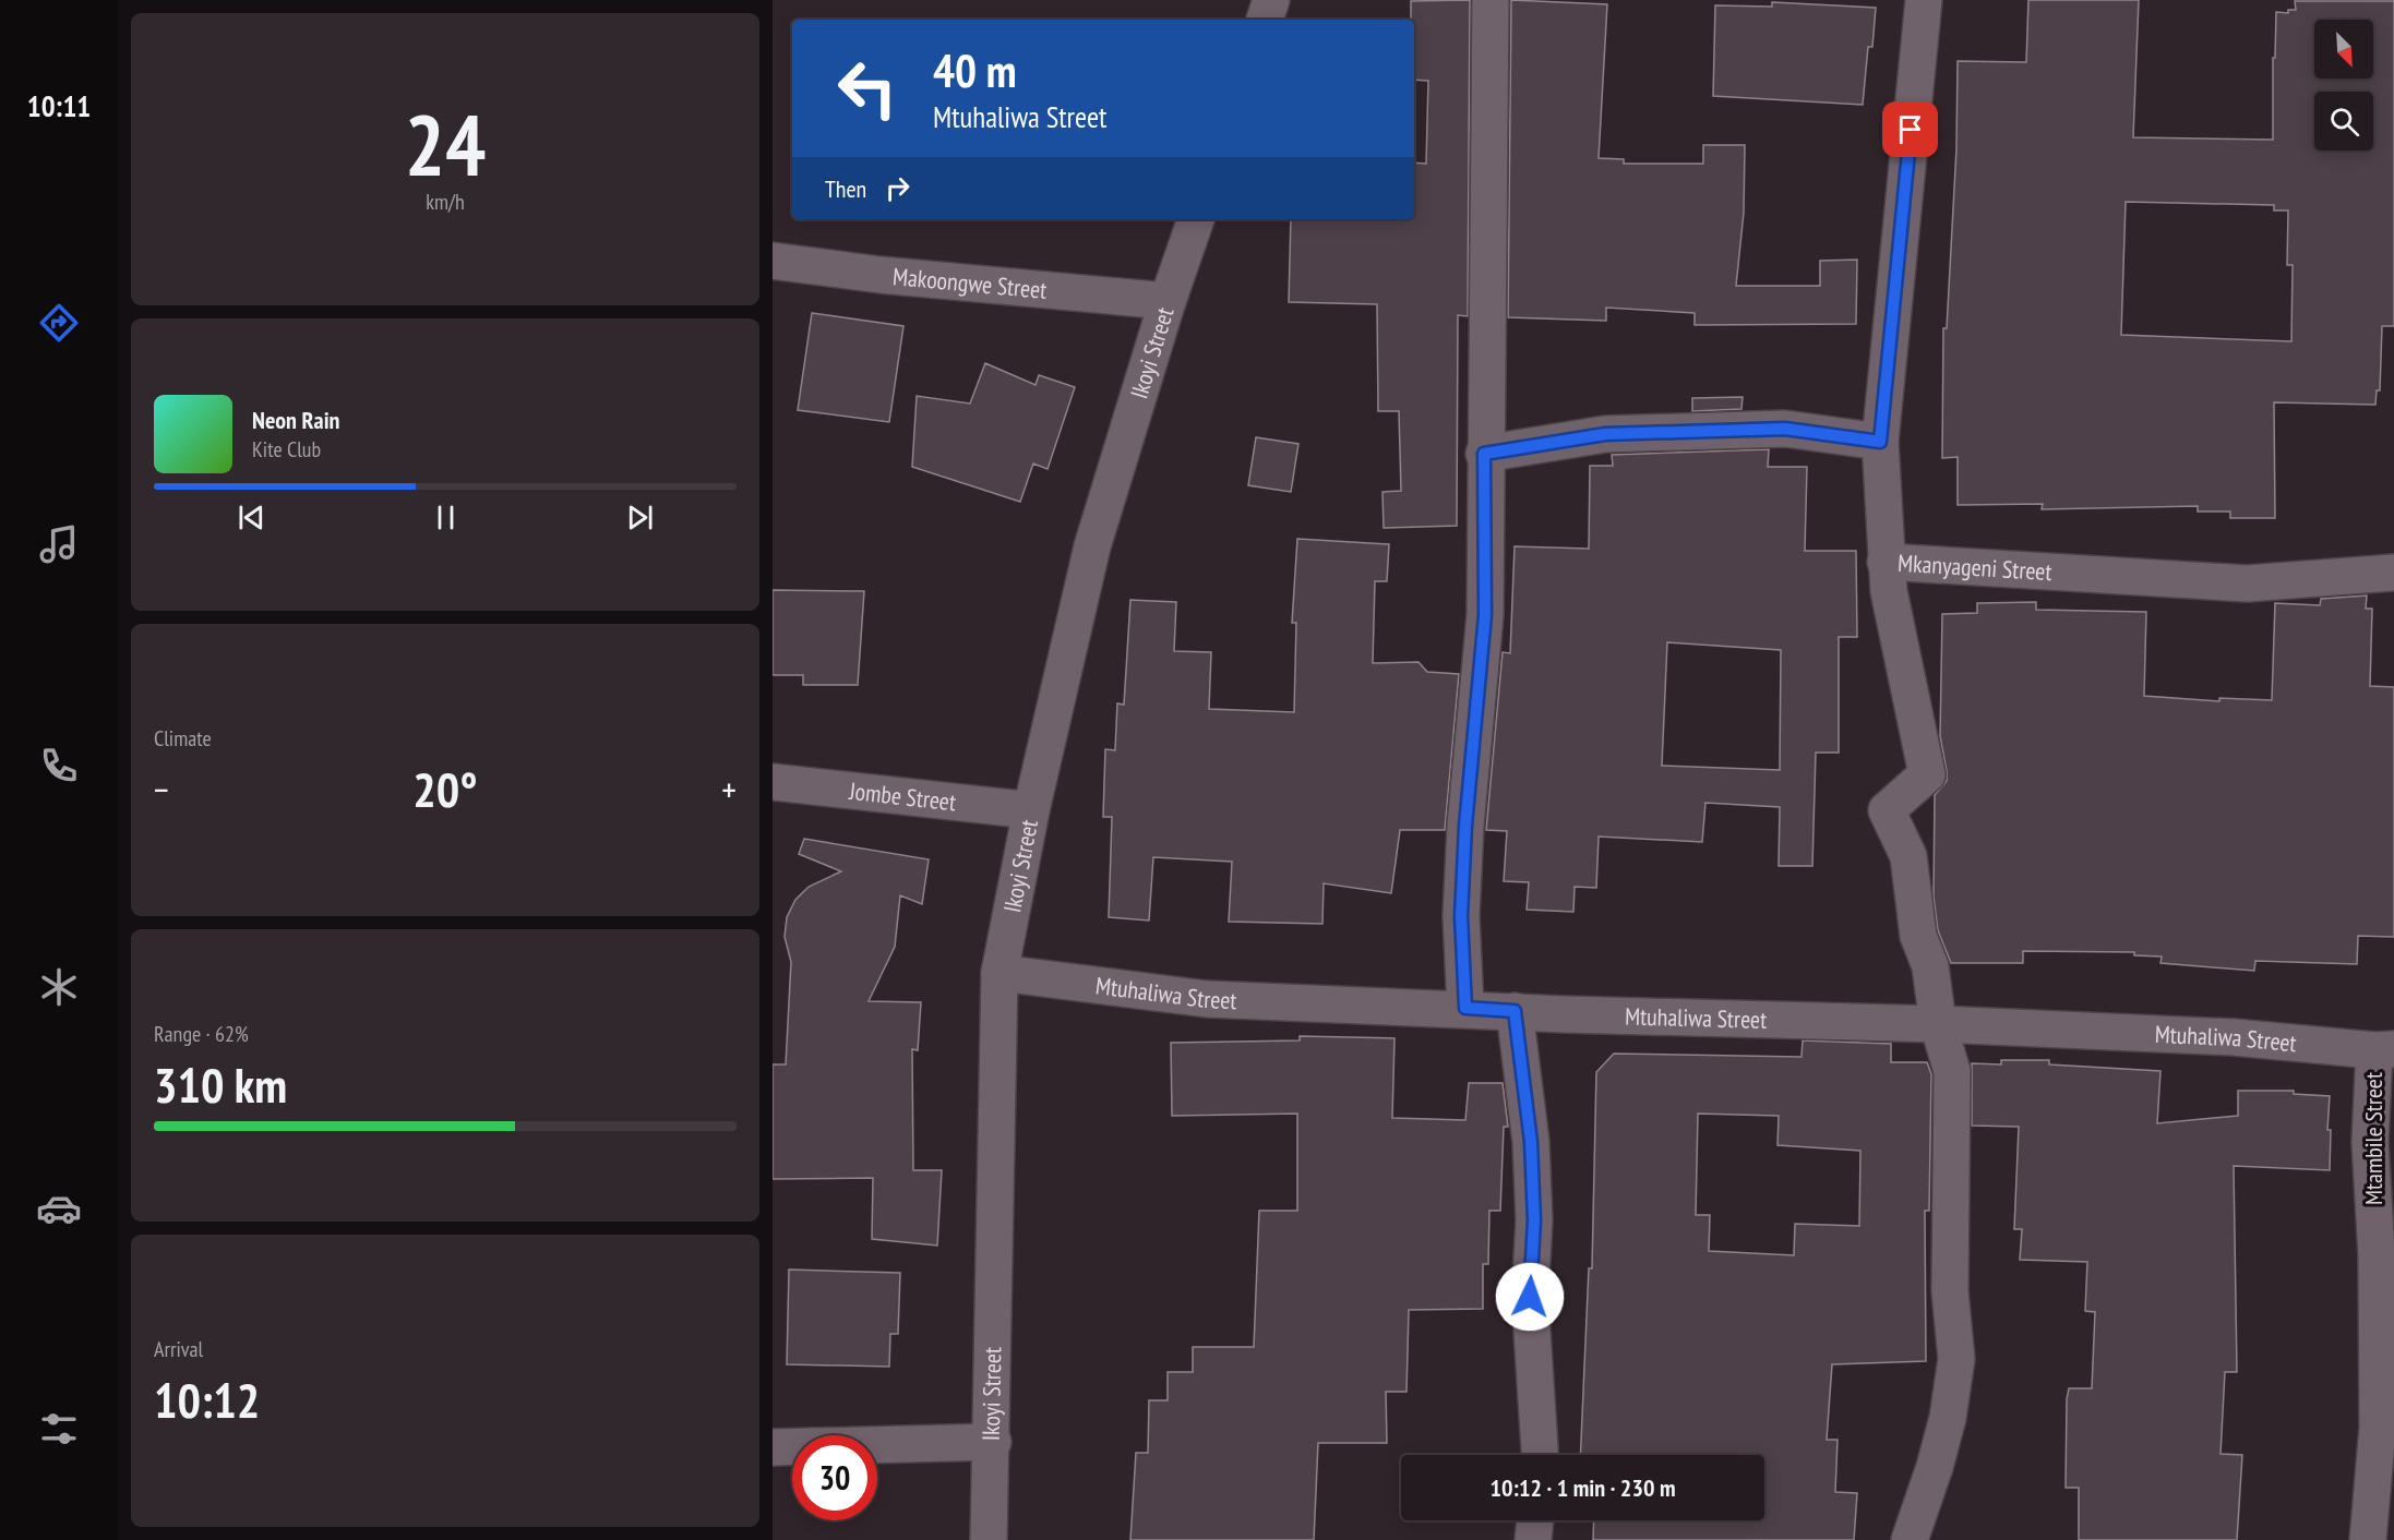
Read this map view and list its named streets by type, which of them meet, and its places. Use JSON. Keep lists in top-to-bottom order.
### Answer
{
  "streets": {
    "street": [
      "Makoongwe Street",
      "Ikoyi Street",
      "Mkanyageni Street",
      "Jombe Street",
      "Mtuhaliwa Street",
      "Mtambile Street"
    ]
  },
  "crossings": [
    ["Makoongwe Street", "Ikoyi Street"],
    ["Ikoyi Street", "Jombe Street"],
    ["Ikoyi Street", "Mtuhaliwa Street"],
    ["Mtuhaliwa Street", "Mtambile Street"]
  ],
  "north": "bottom right",
  "page": {
    "tabs": "10:11",
    "tile": [
      ["24", "km/h"],
      "Climate",
      ["Range · 62%", "310 km"],
      ["Arrival", "10:12"]
    ],
    "turn": ["40 m", "Mtuhaliwa Street"],
    "then": "Then",
    "song": ["Neon Rain", "Kite Club"],
    "heat": ["−", "20°", "+"],
    "limit": "30",
    "trip": "10:12 · 1 min · 230 m"
  }
}
